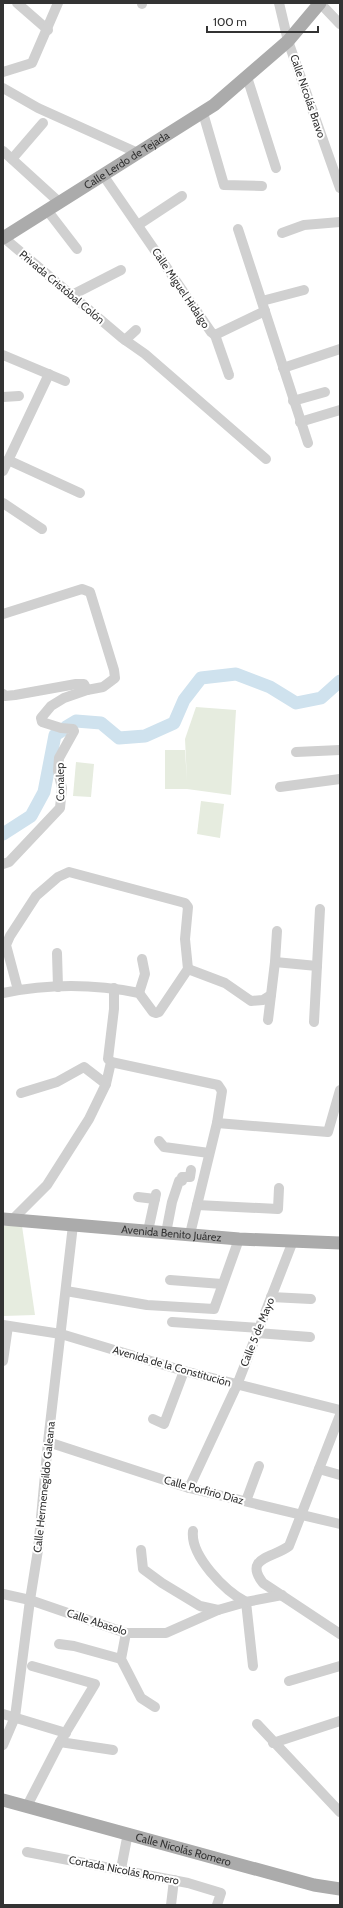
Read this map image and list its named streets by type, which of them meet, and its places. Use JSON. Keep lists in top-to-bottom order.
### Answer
{
  "streets": {
    "main road": ["Calle Lerdo de Tejada", "Avenida Benito Juárez", "Calle Nicolás Romero"],
    "street": [
      "Calle Nicolás Bravo",
      "Privada Cristóbal Colón",
      "Calle Miguel Hidalgo",
      "Conalep",
      "Calle 5 de Mayo",
      "Avenida de la Constitución",
      "Calle Hermenegildo Galeana",
      "Calle Porfirio Díaz",
      "Calle Abasolo",
      "Cortada Nicolás Romero"
    ]
  },
  "crossings": [
    ["Calle Nicolás Bravo", "Calle Lerdo de Tejada"],
    ["Calle Lerdo de Tejada", "Privada Cristóbal Colón"],
    ["Calle Lerdo de Tejada", "Calle Miguel Hidalgo"],
    ["Avenida Benito Juárez", "Calle 5 de Mayo"],
    ["Avenida Benito Juárez", "Calle Hermenegildo Galeana"],
    ["Calle 5 de Mayo", "Avenida de la Constitución"],
    ["Calle 5 de Mayo", "Calle Porfirio Díaz"],
    ["Avenida de la Constitución", "Calle Hermenegildo Galeana"],
    ["Calle Hermenegildo Galeana", "Calle Porfirio Díaz"],
    ["Calle Hermenegildo Galeana", "Calle Abasolo"]
  ],
  "scale_bar": "100 m"
}
